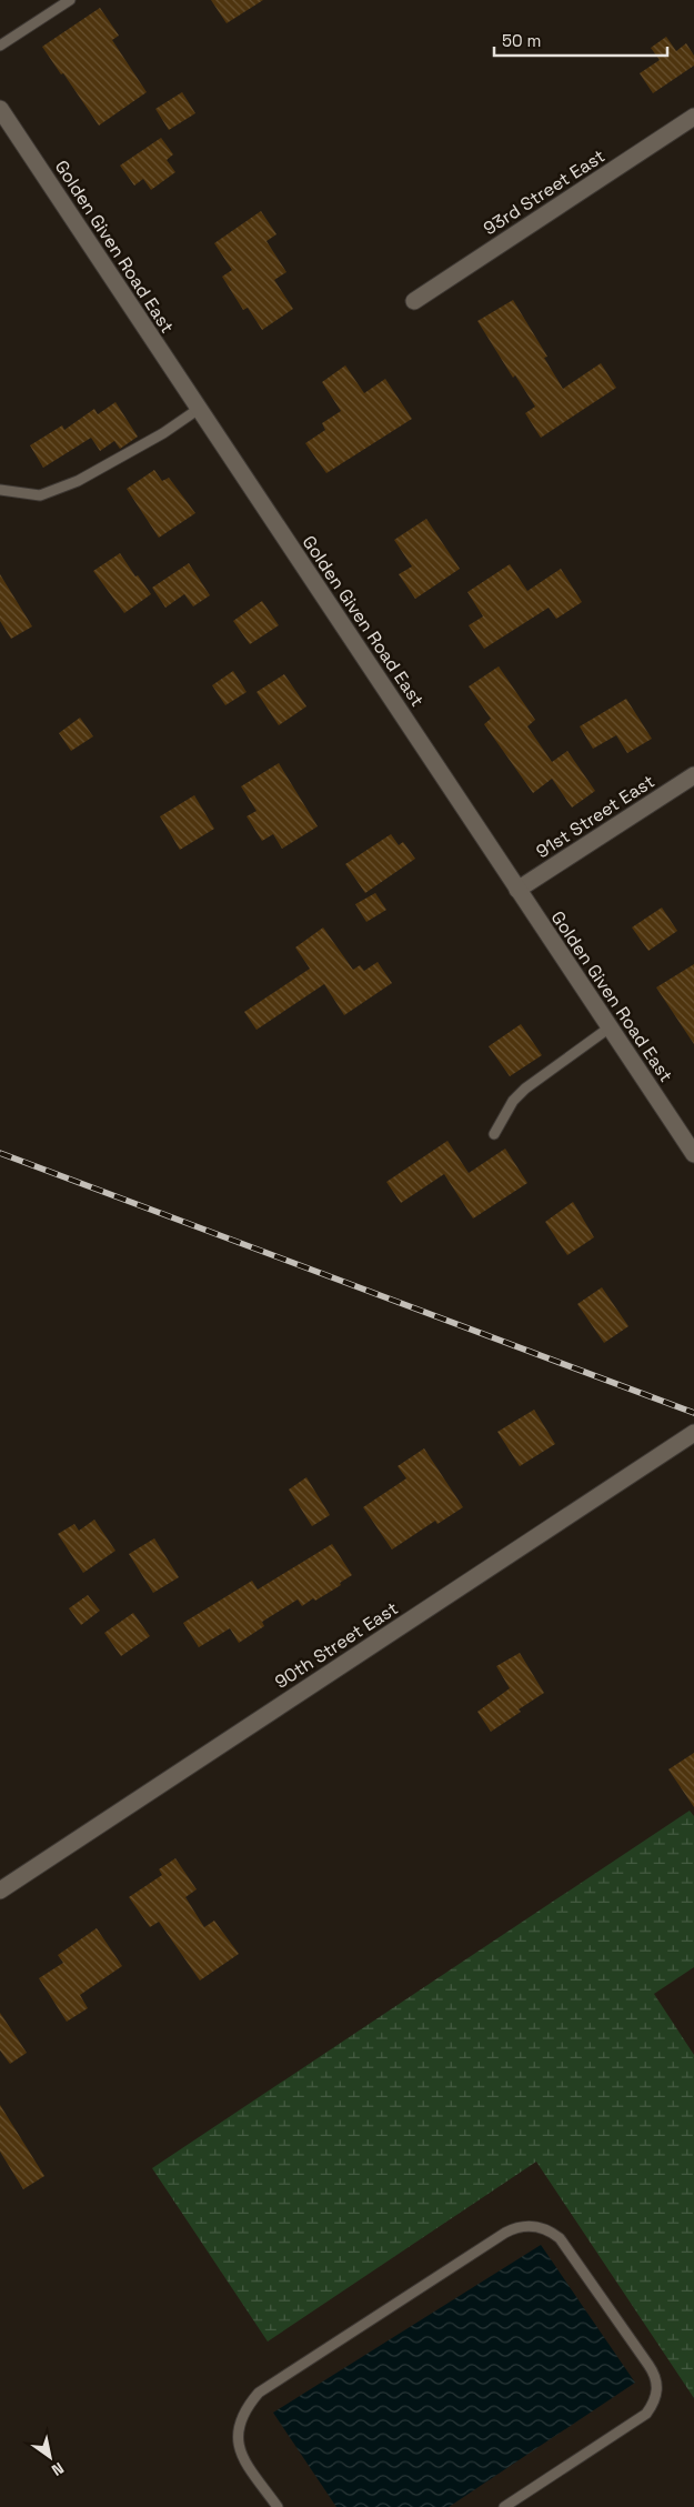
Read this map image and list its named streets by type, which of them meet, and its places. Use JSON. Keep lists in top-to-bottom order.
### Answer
{
  "streets": {
    "street": [
      "93rd Street East",
      "Golden Given Road East",
      "91st Street East",
      "90th Street East"
    ]
  },
  "crossings": [
    ["Golden Given Road East", "91st Street East"]
  ],
  "scale_bar": "50 m",
  "north": "bottom right"
}
